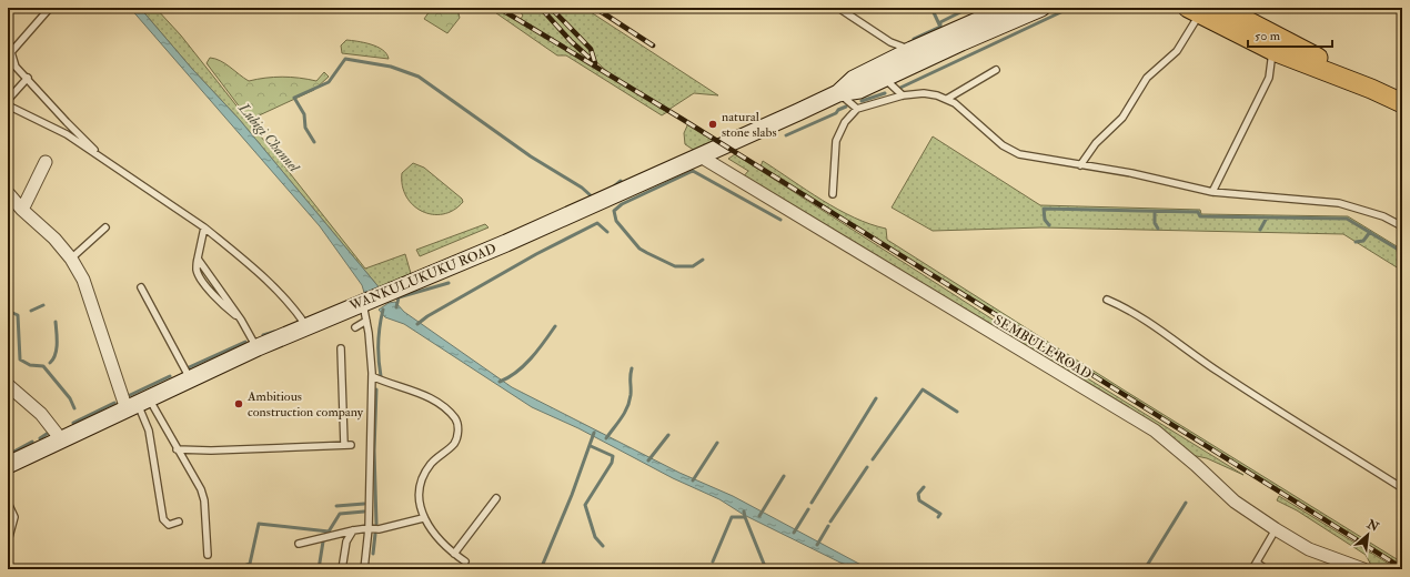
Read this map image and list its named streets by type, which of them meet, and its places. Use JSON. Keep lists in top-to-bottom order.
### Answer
{
  "streets": {
    "main road": ["WANKULUKUKU ROAD"],
    "street": ["SEMBULE ROAD"]
  },
  "crossings": [
    ["WANKULUKUKU ROAD", "SEMBULE ROAD"]
  ],
  "water": ["Lubigi Channel"],
  "places": ["natural stone slabs", "Ambitious construction company"],
  "scale_bar": "50 m",
  "north": "top right"
}
